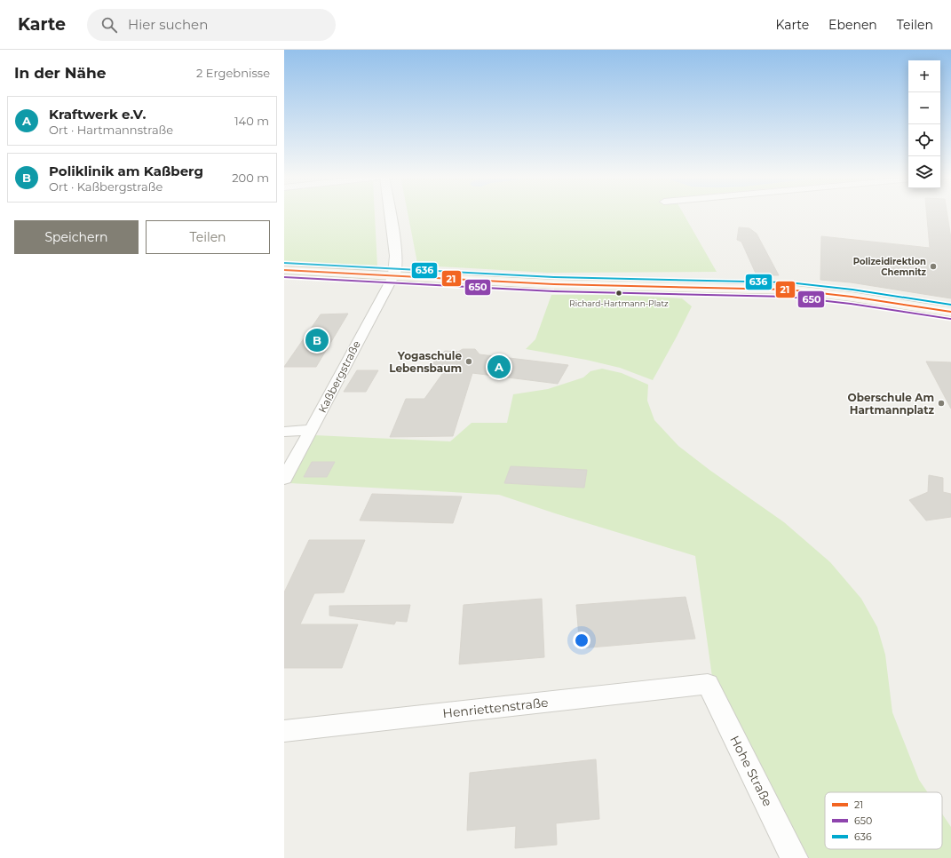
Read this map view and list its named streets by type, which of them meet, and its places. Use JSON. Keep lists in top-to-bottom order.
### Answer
{
  "streets": {
    "street": ["Kaßbergstraße", "Henriettenstraße", "Hohe Straße"]
  },
  "crossings": [
    ["Henriettenstraße", "Hohe Straße"]
  ],
  "places": [
    "Polizeidirektion Chemnitz",
    "Richard-Hartmann-Platz",
    "Yogaschule Lebensbaum",
    "Oberschule Am Hartmannplatz"
  ],
  "lines": ["transit line 636", "transit line 21", "transit line 650"],
  "legend": ["21", "650", "636"],
  "page": {
    "header": "Karte",
    "search": "Hier suchen",
    "nav": ["Karte", "Ebenen", "Teilen"],
    "heading": ["In der Nähe", "2 Ergebnisse"],
    "map_buttons": ["+", "−"],
    "list": [
      {
        "mark": "A",
        "name": "Kraftwerk e.V.",
        "note": "Ort · Hartmannstraße",
        "value": "140 m"
      },
      {
        "mark": "B",
        "name": "Poliklinik am Kaßberg",
        "note": "Ort · Kaßbergstraße",
        "value": "200 m"
      }
    ],
    "buttons": ["Speichern", "Teilen"],
    "pins": ["B", "A"]
  }
}
